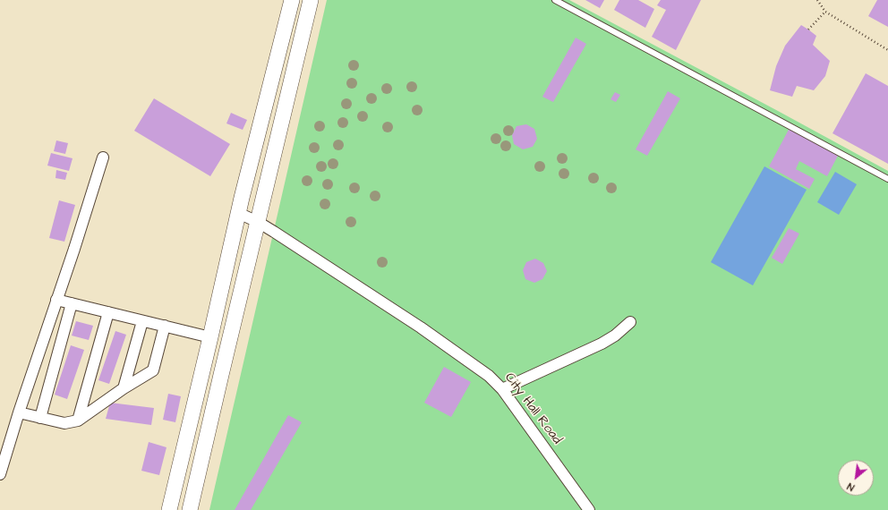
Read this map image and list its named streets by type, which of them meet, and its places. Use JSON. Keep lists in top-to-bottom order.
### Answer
{
  "streets": {
    "street": ["City Hall Road"]
  },
  "north": "bottom left"
}
